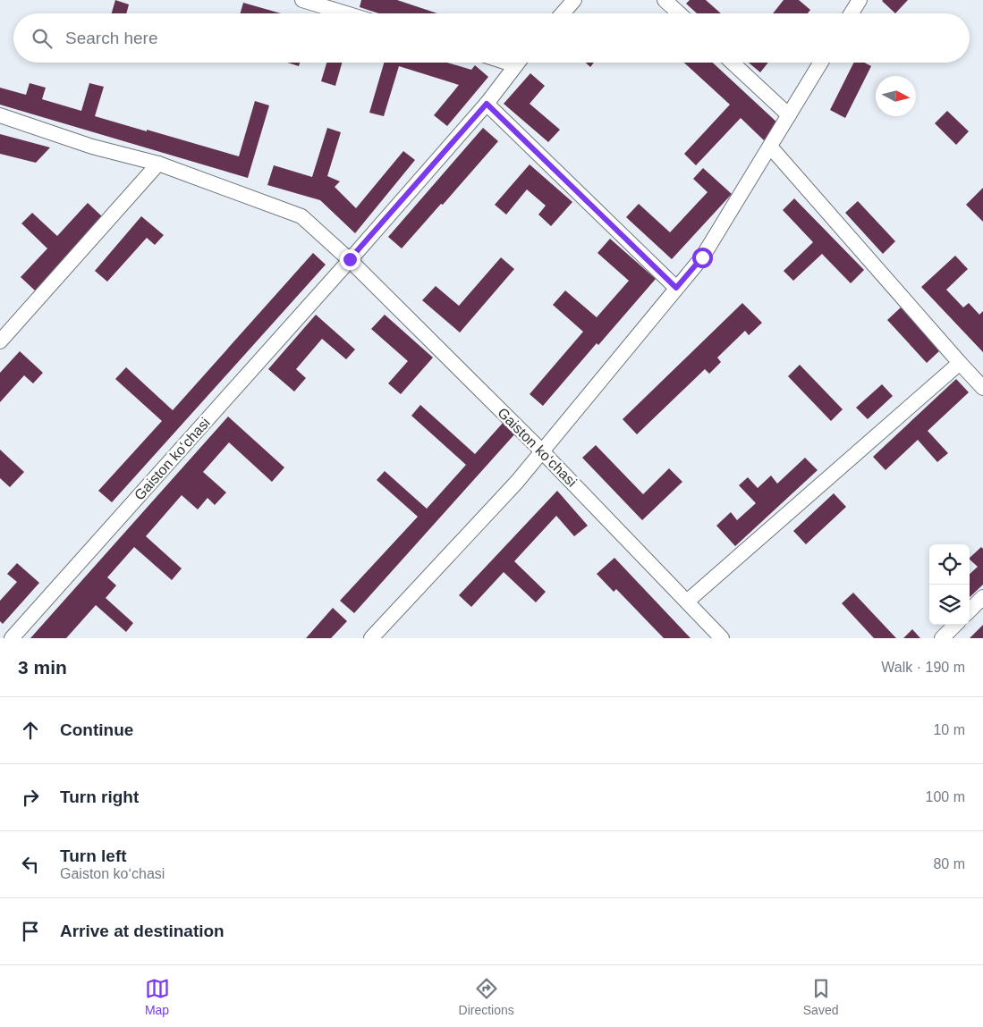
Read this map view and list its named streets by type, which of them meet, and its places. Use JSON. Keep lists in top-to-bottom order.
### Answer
{
  "streets": {
    "street": ["Gaiston koʻchasi"]
  },
  "north": "right",
  "page": {
    "search": "Search here",
    "heading": ["3 min", "Walk · 190 m"],
    "list": [
      ["Continue", "10 m"],
      ["Turn right", "100 m"],
      ["Turn left", "Gaiston koʻchasi", "80 m"],
      "Arrive at destination"
    ],
    "nav": ["Map", "Directions", "Saved"]
  }
}
